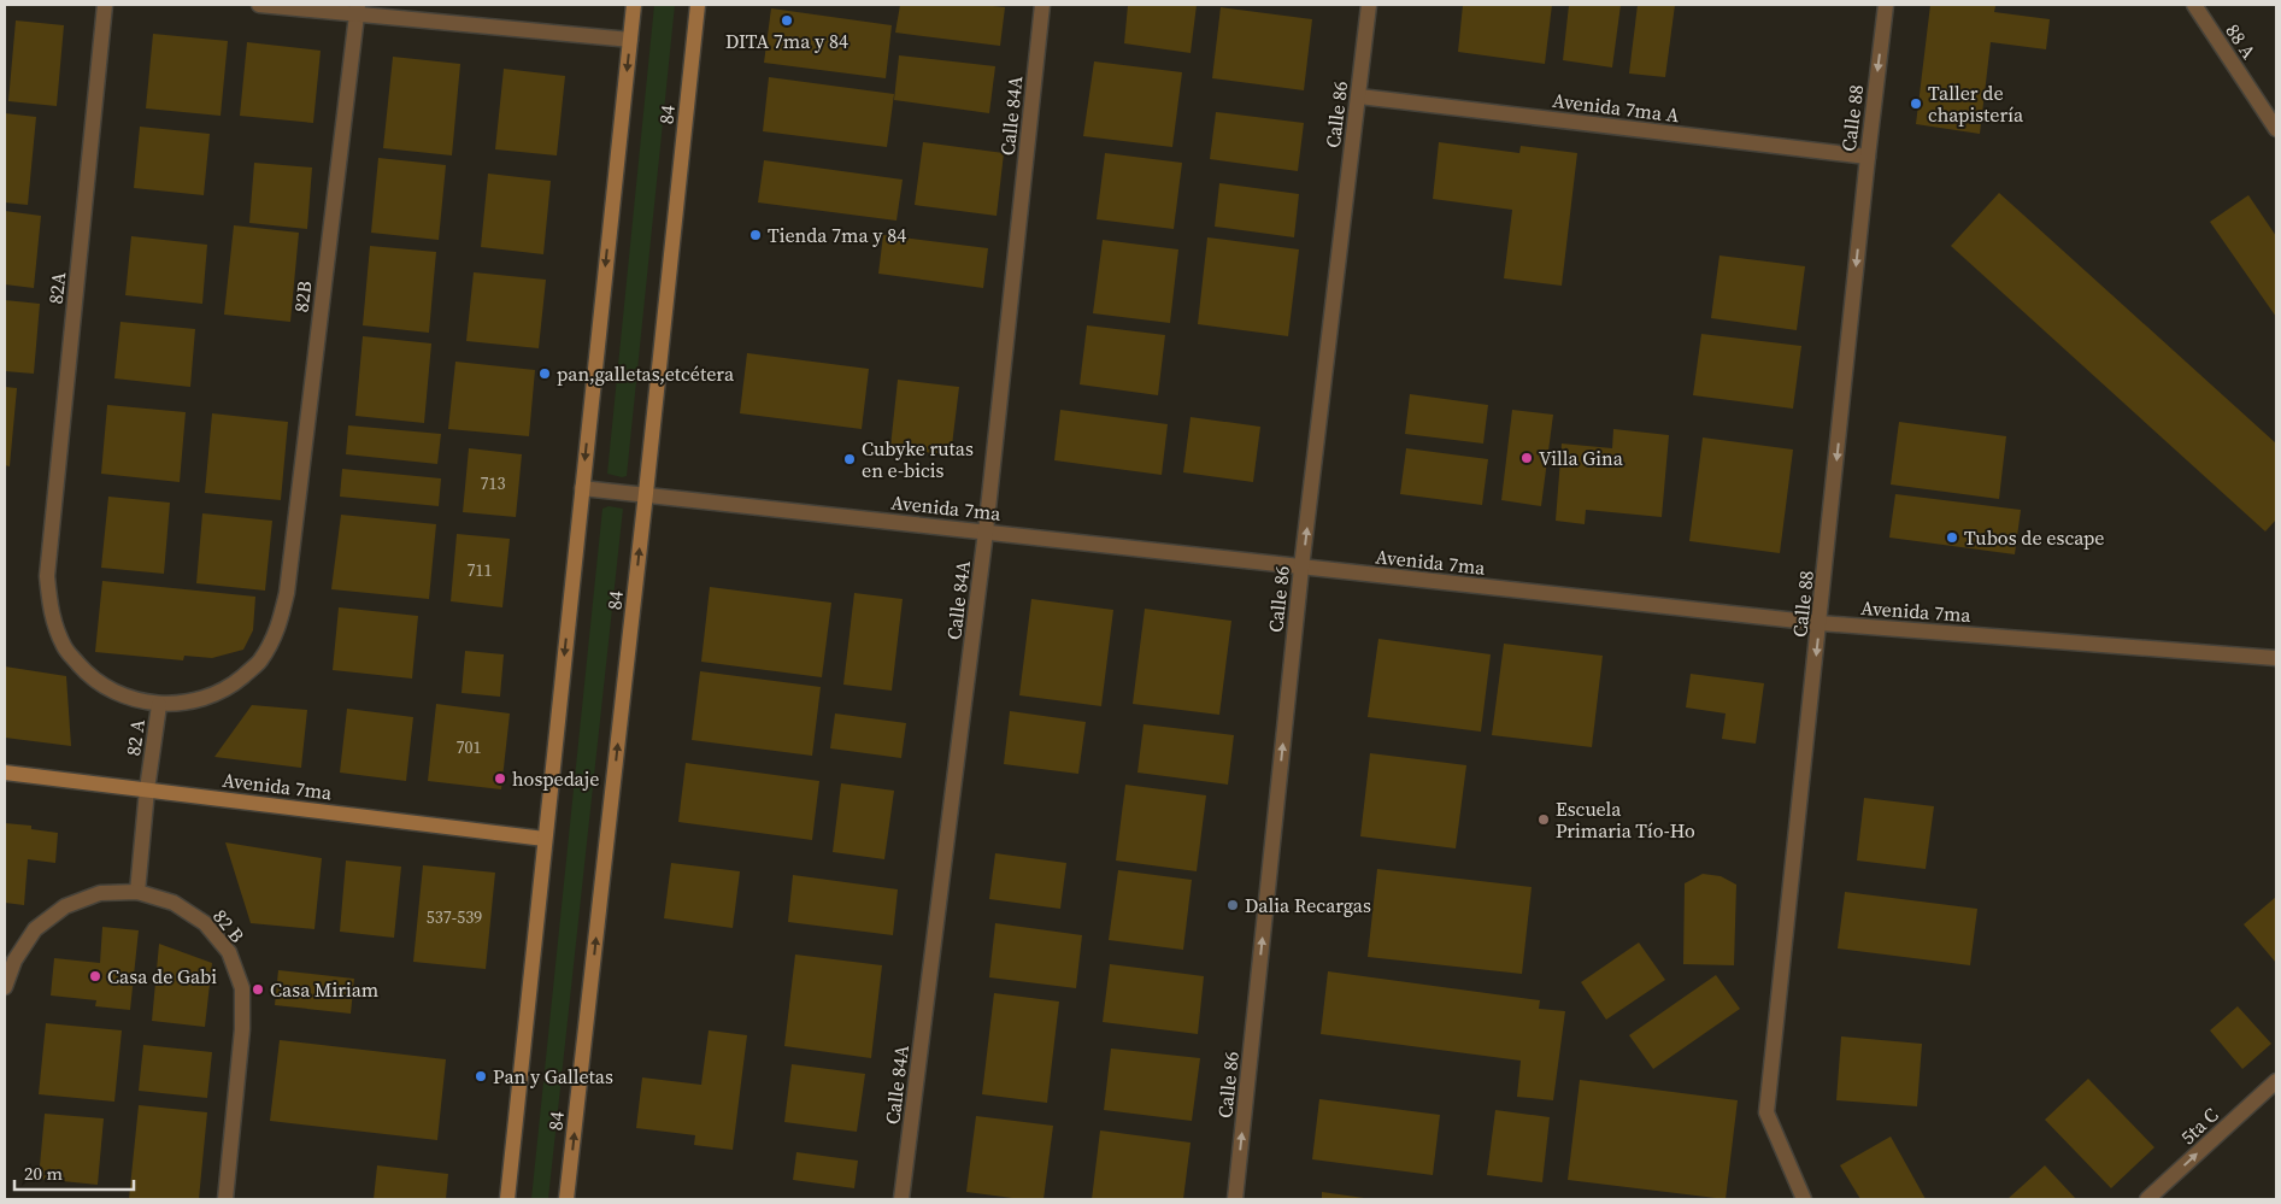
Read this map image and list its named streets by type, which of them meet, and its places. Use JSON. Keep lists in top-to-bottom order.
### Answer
{
  "streets": {
    "main road": ["84", "Avenida 7ma"],
    "street": [
      "88 A",
      "Avenida 7ma A",
      "Calle 86",
      "Calle 84A",
      "Calle 88",
      "82A",
      "82B",
      "82 A",
      "82 B",
      "5ta C"
    ]
  },
  "crossings": [
    ["Avenida 7ma A", "Calle 86"],
    ["Avenida 7ma A", "Calle 88"],
    ["84", "Avenida 7ma"],
    ["Calle 86", "Avenida 7ma"],
    ["Calle 84A", "Avenida 7ma"],
    ["Calle 88", "Avenida 7ma"],
    ["82A", "82 A"],
    ["82B", "82 A"],
    ["Avenida 7ma", "82 A"],
    ["82 A", "82 B"]
  ],
  "one_way": ["Calle 86", "Calle 88", "5ta C"],
  "places": [
    "DITA 7ma y 84",
    "Taller de chapistería",
    "Tienda 7ma y 84",
    "pan,galletas,etcétera",
    "Villa Gina",
    "Cubyke rutas en e-bicis",
    "Tubos de escape",
    "hospedaje",
    "Escuela Primaria Tío-Ho",
    "Dalia Recargas",
    "Casa de Gabi",
    "Casa Miriam",
    "Pan y Galletas"
  ],
  "house_numbers": [
    "713",
    "711",
    "701",
    "537-539"
  ],
  "scale_bar": "20 m"
}
